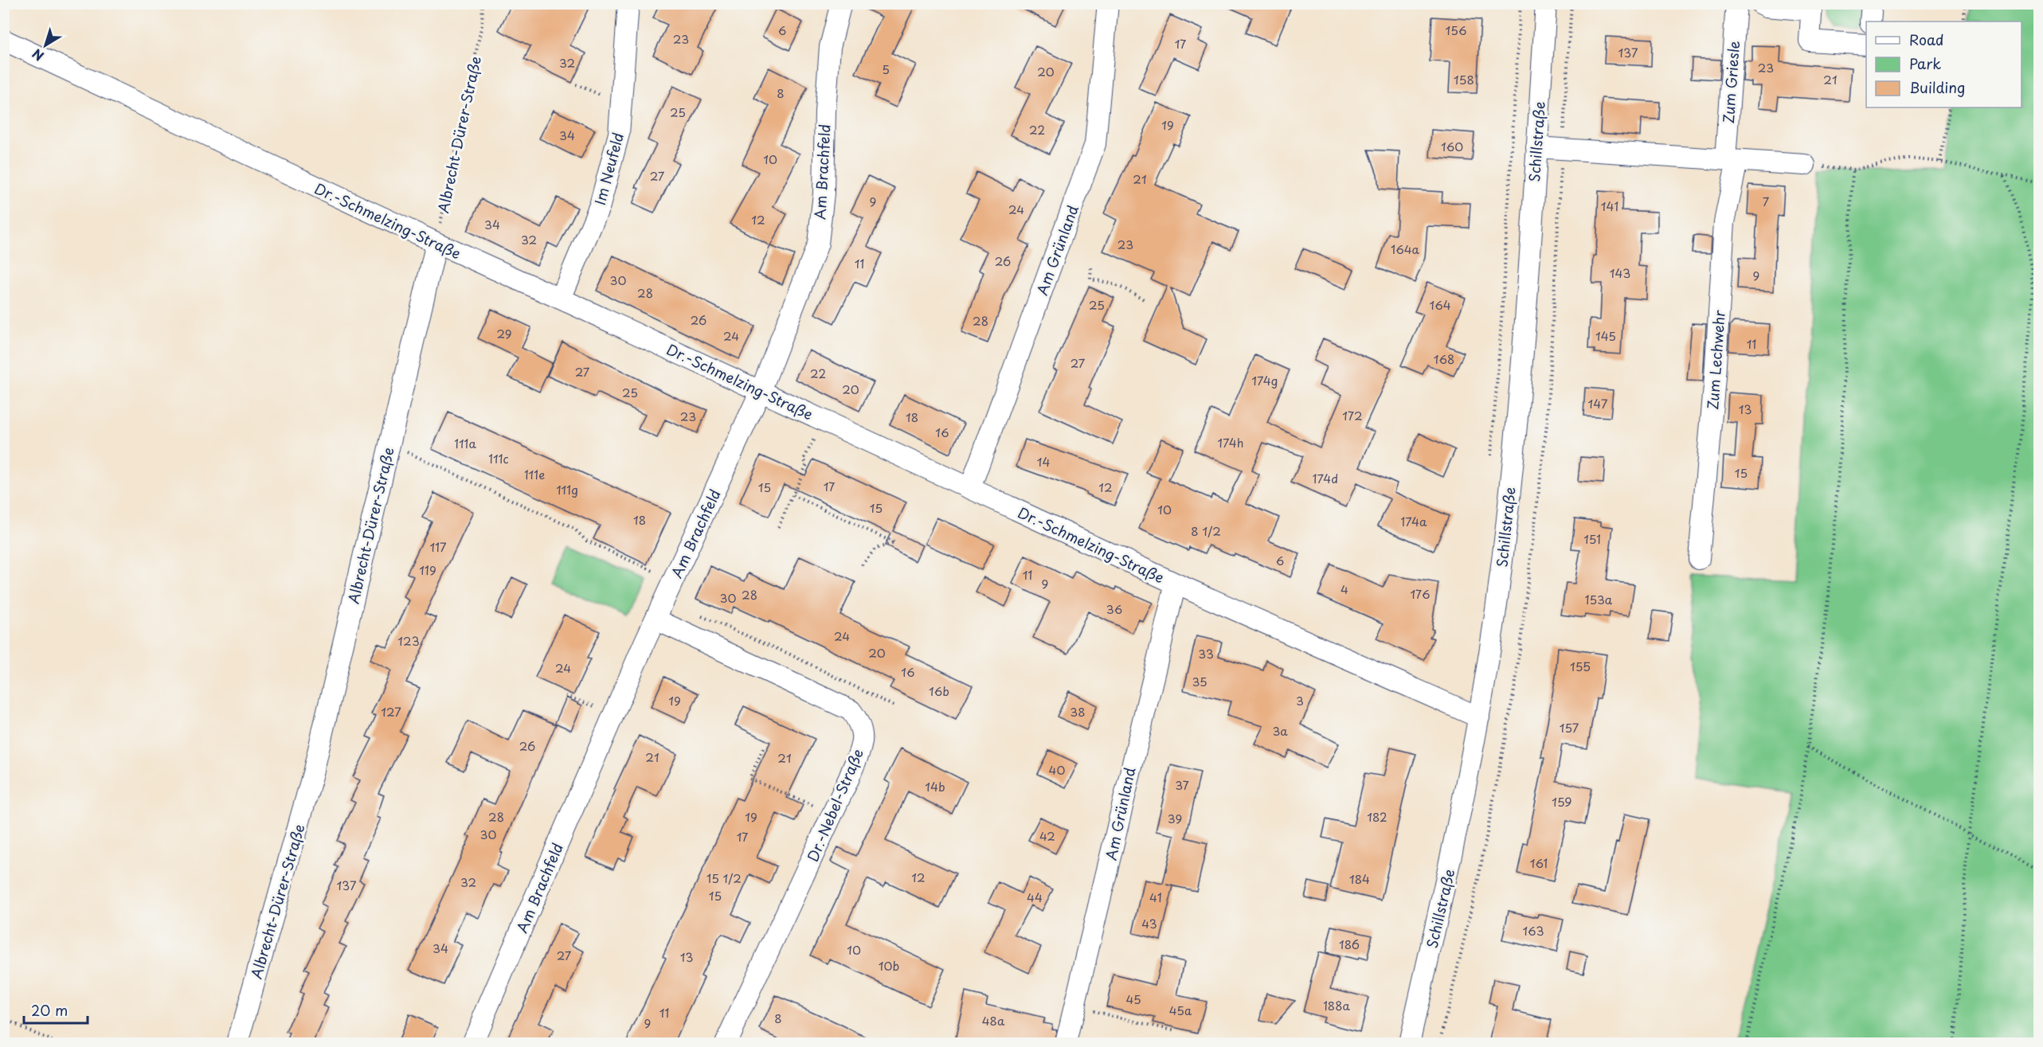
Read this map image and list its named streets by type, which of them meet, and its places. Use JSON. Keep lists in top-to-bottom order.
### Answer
{
  "streets": {
    "street": [
      "Zum Griesle",
      "Albrecht-Dürer-Straße",
      "Schillstraße",
      "Im Neufeld",
      "Am Brachfeld",
      "Dr.-Schmelzing-Straße",
      "Am Grünland",
      "Zum Lechwehr",
      "Dr.-Nebel-Straße"
    ]
  },
  "crossings": [
    ["Zum Griesle", "Zum Lechwehr"],
    ["Albrecht-Dürer-Straße", "Dr.-Schmelzing-Straße"],
    ["Schillstraße", "Dr.-Schmelzing-Straße"],
    ["Im Neufeld", "Dr.-Schmelzing-Straße"],
    ["Am Brachfeld", "Dr.-Schmelzing-Straße"],
    ["Am Brachfeld", "Dr.-Nebel-Straße"],
    ["Dr.-Schmelzing-Straße", "Am Grünland"]
  ],
  "house_numbers": [
    "6",
    "156",
    "23",
    "17",
    "137",
    "32",
    "23",
    "5",
    "20",
    "158",
    "21",
    "8",
    "25",
    "19",
    "22",
    "34",
    "160",
    "10",
    "27",
    "21",
    "9",
    "7",
    "141",
    "24",
    "12",
    "34",
    "32",
    "23",
    "164a",
    "26",
    "11",
    "143",
    "9",
    "30",
    "28",
    "25",
    "164",
    "26",
    "28",
    "29",
    "24",
    "145",
    "11",
    "168",
    "27",
    "27",
    "22",
    "174g",
    "20",
    "25",
    "147",
    "13",
    "172",
    "23",
    "18",
    "16",
    "174h",
    "111a",
    "111c",
    "14",
    "15",
    "111e",
    "174d",
    "17",
    "15",
    "12",
    "111g",
    "15",
    "10",
    "18",
    "174a",
    "8 1/2",
    "151",
    "117",
    "6",
    "119",
    "11",
    "9",
    "4",
    "176",
    "28",
    "30",
    "153a",
    "36",
    "24",
    "123",
    "20",
    "33",
    "155",
    "24",
    "16",
    "35",
    "16b",
    "19",
    "3",
    "127",
    "38",
    "157",
    "3a",
    "26",
    "21",
    "21",
    "40",
    "37",
    "14b",
    "159",
    "28",
    "19",
    "182",
    "39",
    "30",
    "42",
    "17",
    "161",
    "12",
    "15 1/2",
    "184",
    "32",
    "137",
    "15",
    "44",
    "41",
    "43",
    "163",
    "186",
    "34",
    "10",
    "27",
    "13",
    "10b",
    "45",
    "188a",
    "45a",
    "11",
    "8",
    "48a",
    "9"
  ],
  "legend": ["Road", "Park", "Building"],
  "scale_bar": "20 m",
  "north": "bottom left"
}
